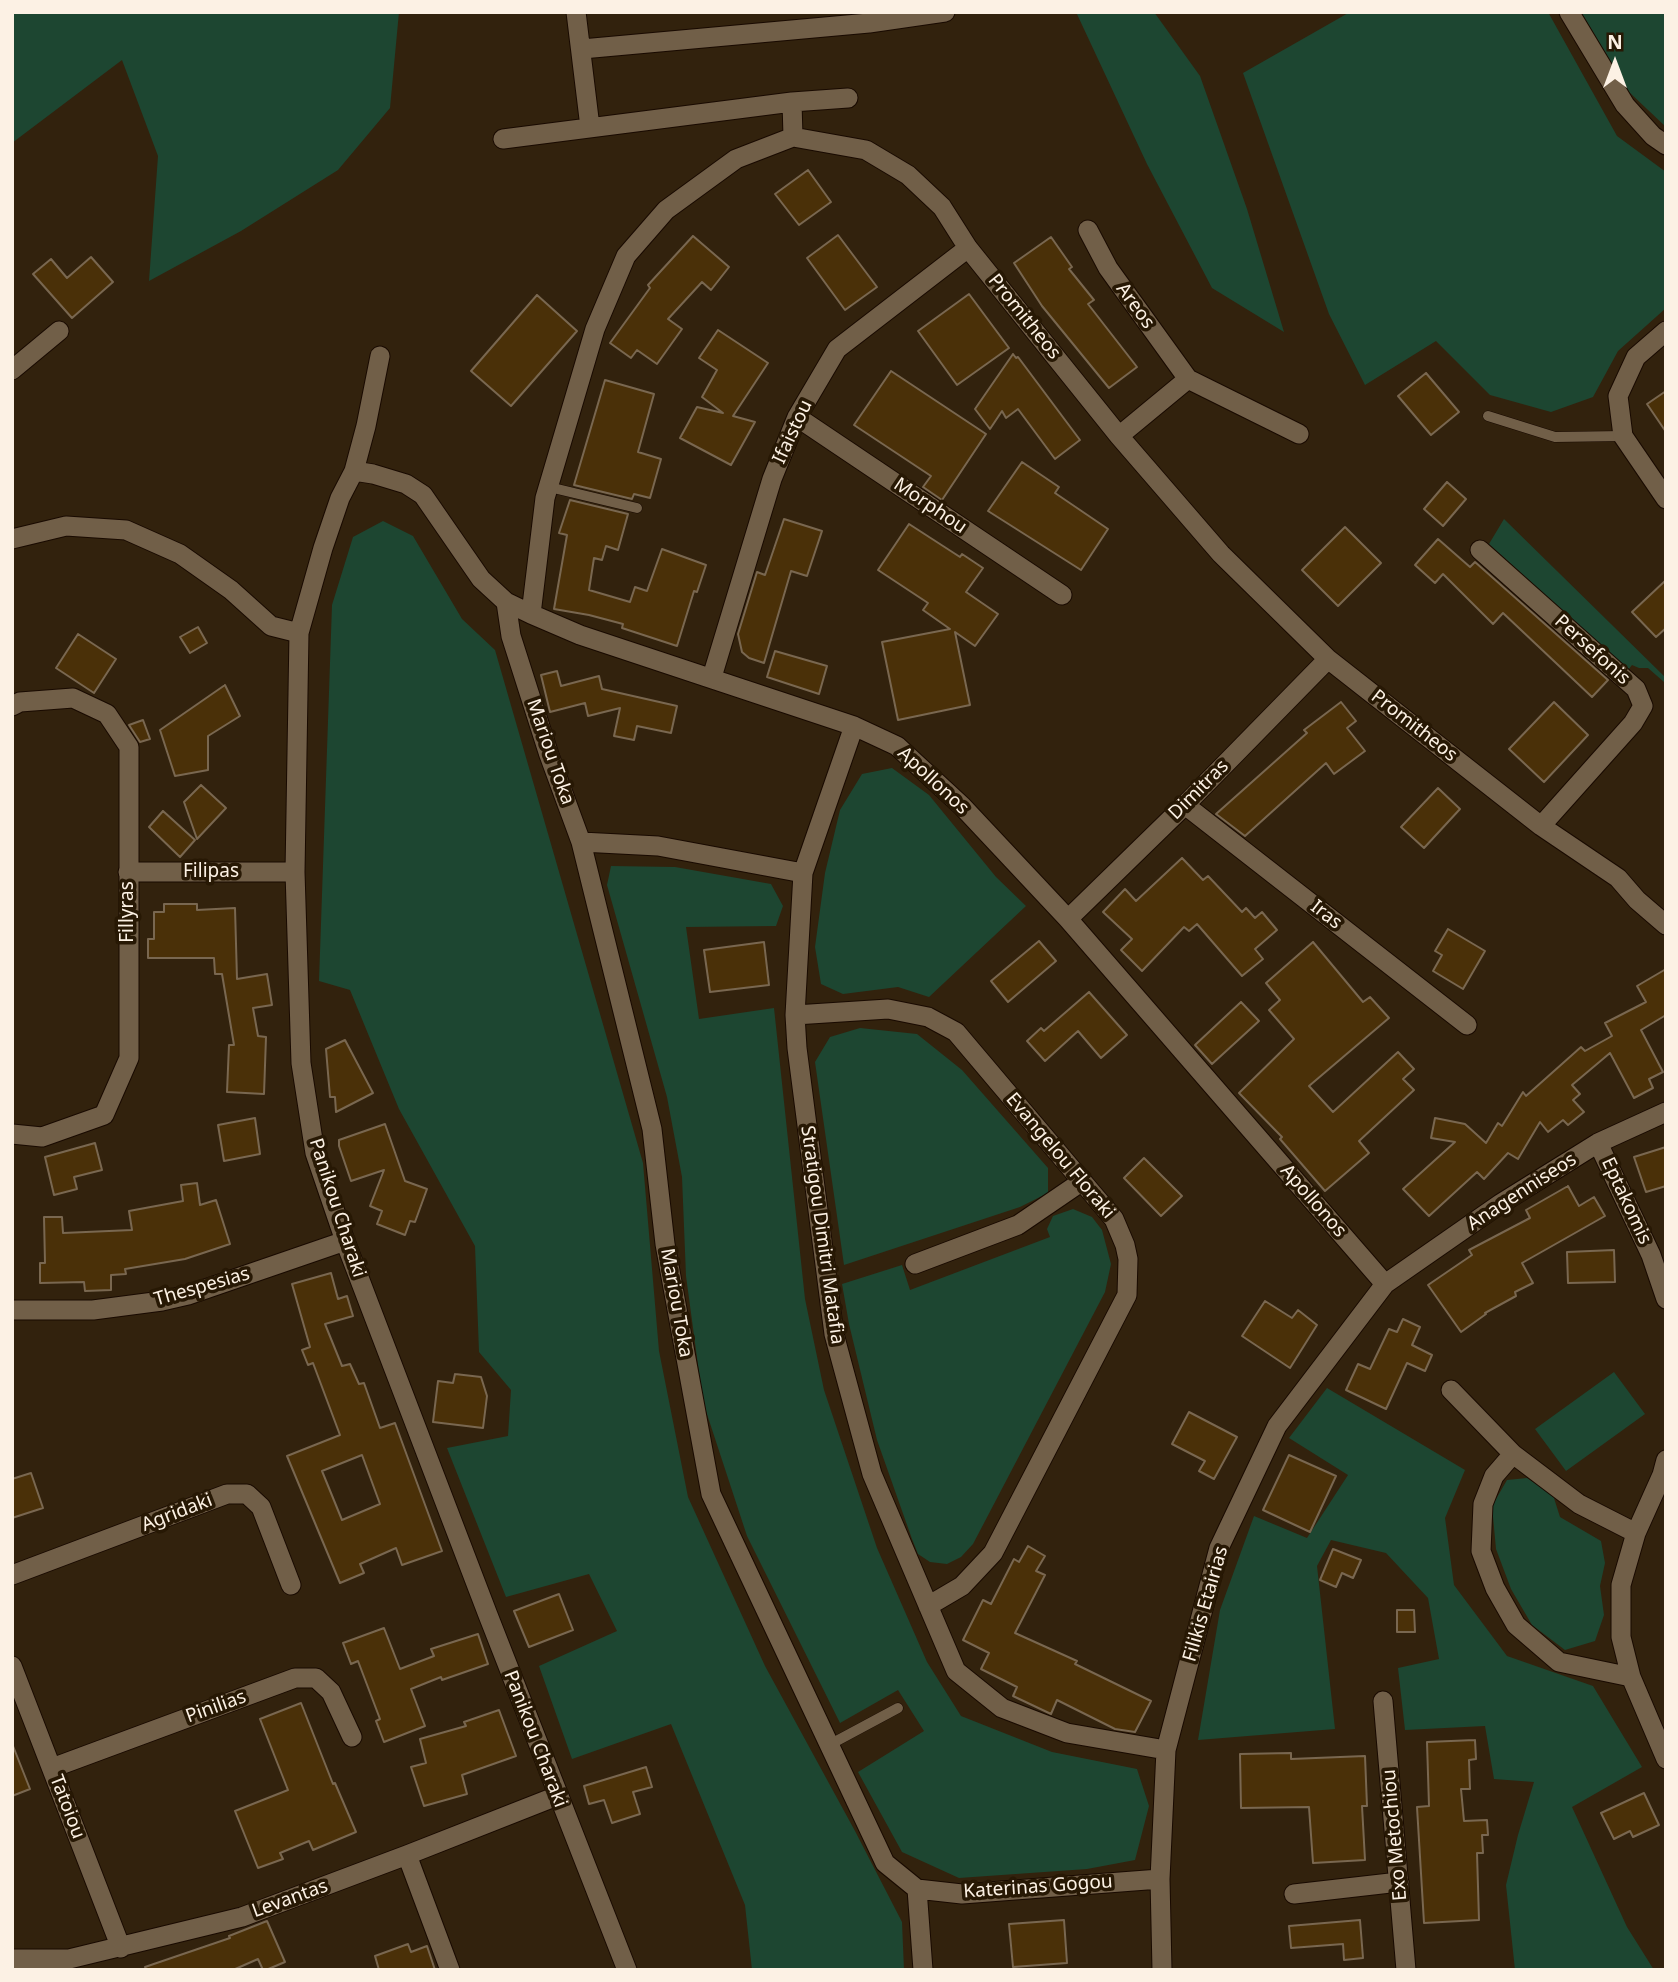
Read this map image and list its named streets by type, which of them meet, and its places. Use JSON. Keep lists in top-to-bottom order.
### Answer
{
  "streets": {
    "street": [
      "Areos",
      "Promitheos",
      "Ifaistou",
      "Morphou",
      "Persefonis",
      "Mariou Toka",
      "Apollonos",
      "Dimitras",
      "Filipas",
      "Fillyras",
      "Iras",
      "Evangelou Floraki",
      "Anagenniseos",
      "Eptakomis",
      "Panikou Charaki",
      "Stratigou Dimitri Matafia",
      "Thespesias",
      "Agridaki",
      "Filikis Etairias",
      "Pinilias",
      "Tatoiou",
      "Exo Metochiou",
      "Katerinas Gogou",
      "Levantas"
    ]
  },
  "crossings": [
    ["Promitheos", "Ifaistou"],
    ["Promitheos", "Persefonis"],
    ["Promitheos", "Dimitras"],
    ["Ifaistou", "Morphou"],
    ["Ifaistou", "Apollonos"],
    ["Mariou Toka", "Apollonos"],
    ["Mariou Toka", "Katerinas Gogou"],
    ["Apollonos", "Dimitras"],
    ["Apollonos", "Anagenniseos"],
    ["Apollonos", "Panikou Charaki"],
    ["Apollonos", "Stratigou Dimitri Matafia"],
    ["Apollonos", "Filikis Etairias"],
    ["Dimitras", "Iras"],
    ["Filipas", "Fillyras"],
    ["Filipas", "Panikou Charaki"],
    ["Evangelou Floraki", "Stratigou Dimitri Matafia"],
    ["Anagenniseos", "Eptakomis"],
    ["Anagenniseos", "Filikis Etairias"],
    ["Panikou Charaki", "Thespesias"],
    ["Panikou Charaki", "Levantas"],
    ["Stratigou Dimitri Matafia", "Filikis Etairias"],
    ["Filikis Etairias", "Katerinas Gogou"],
    ["Pinilias", "Tatoiou"],
    ["Tatoiou", "Levantas"]
  ],
  "north": "top"
}
